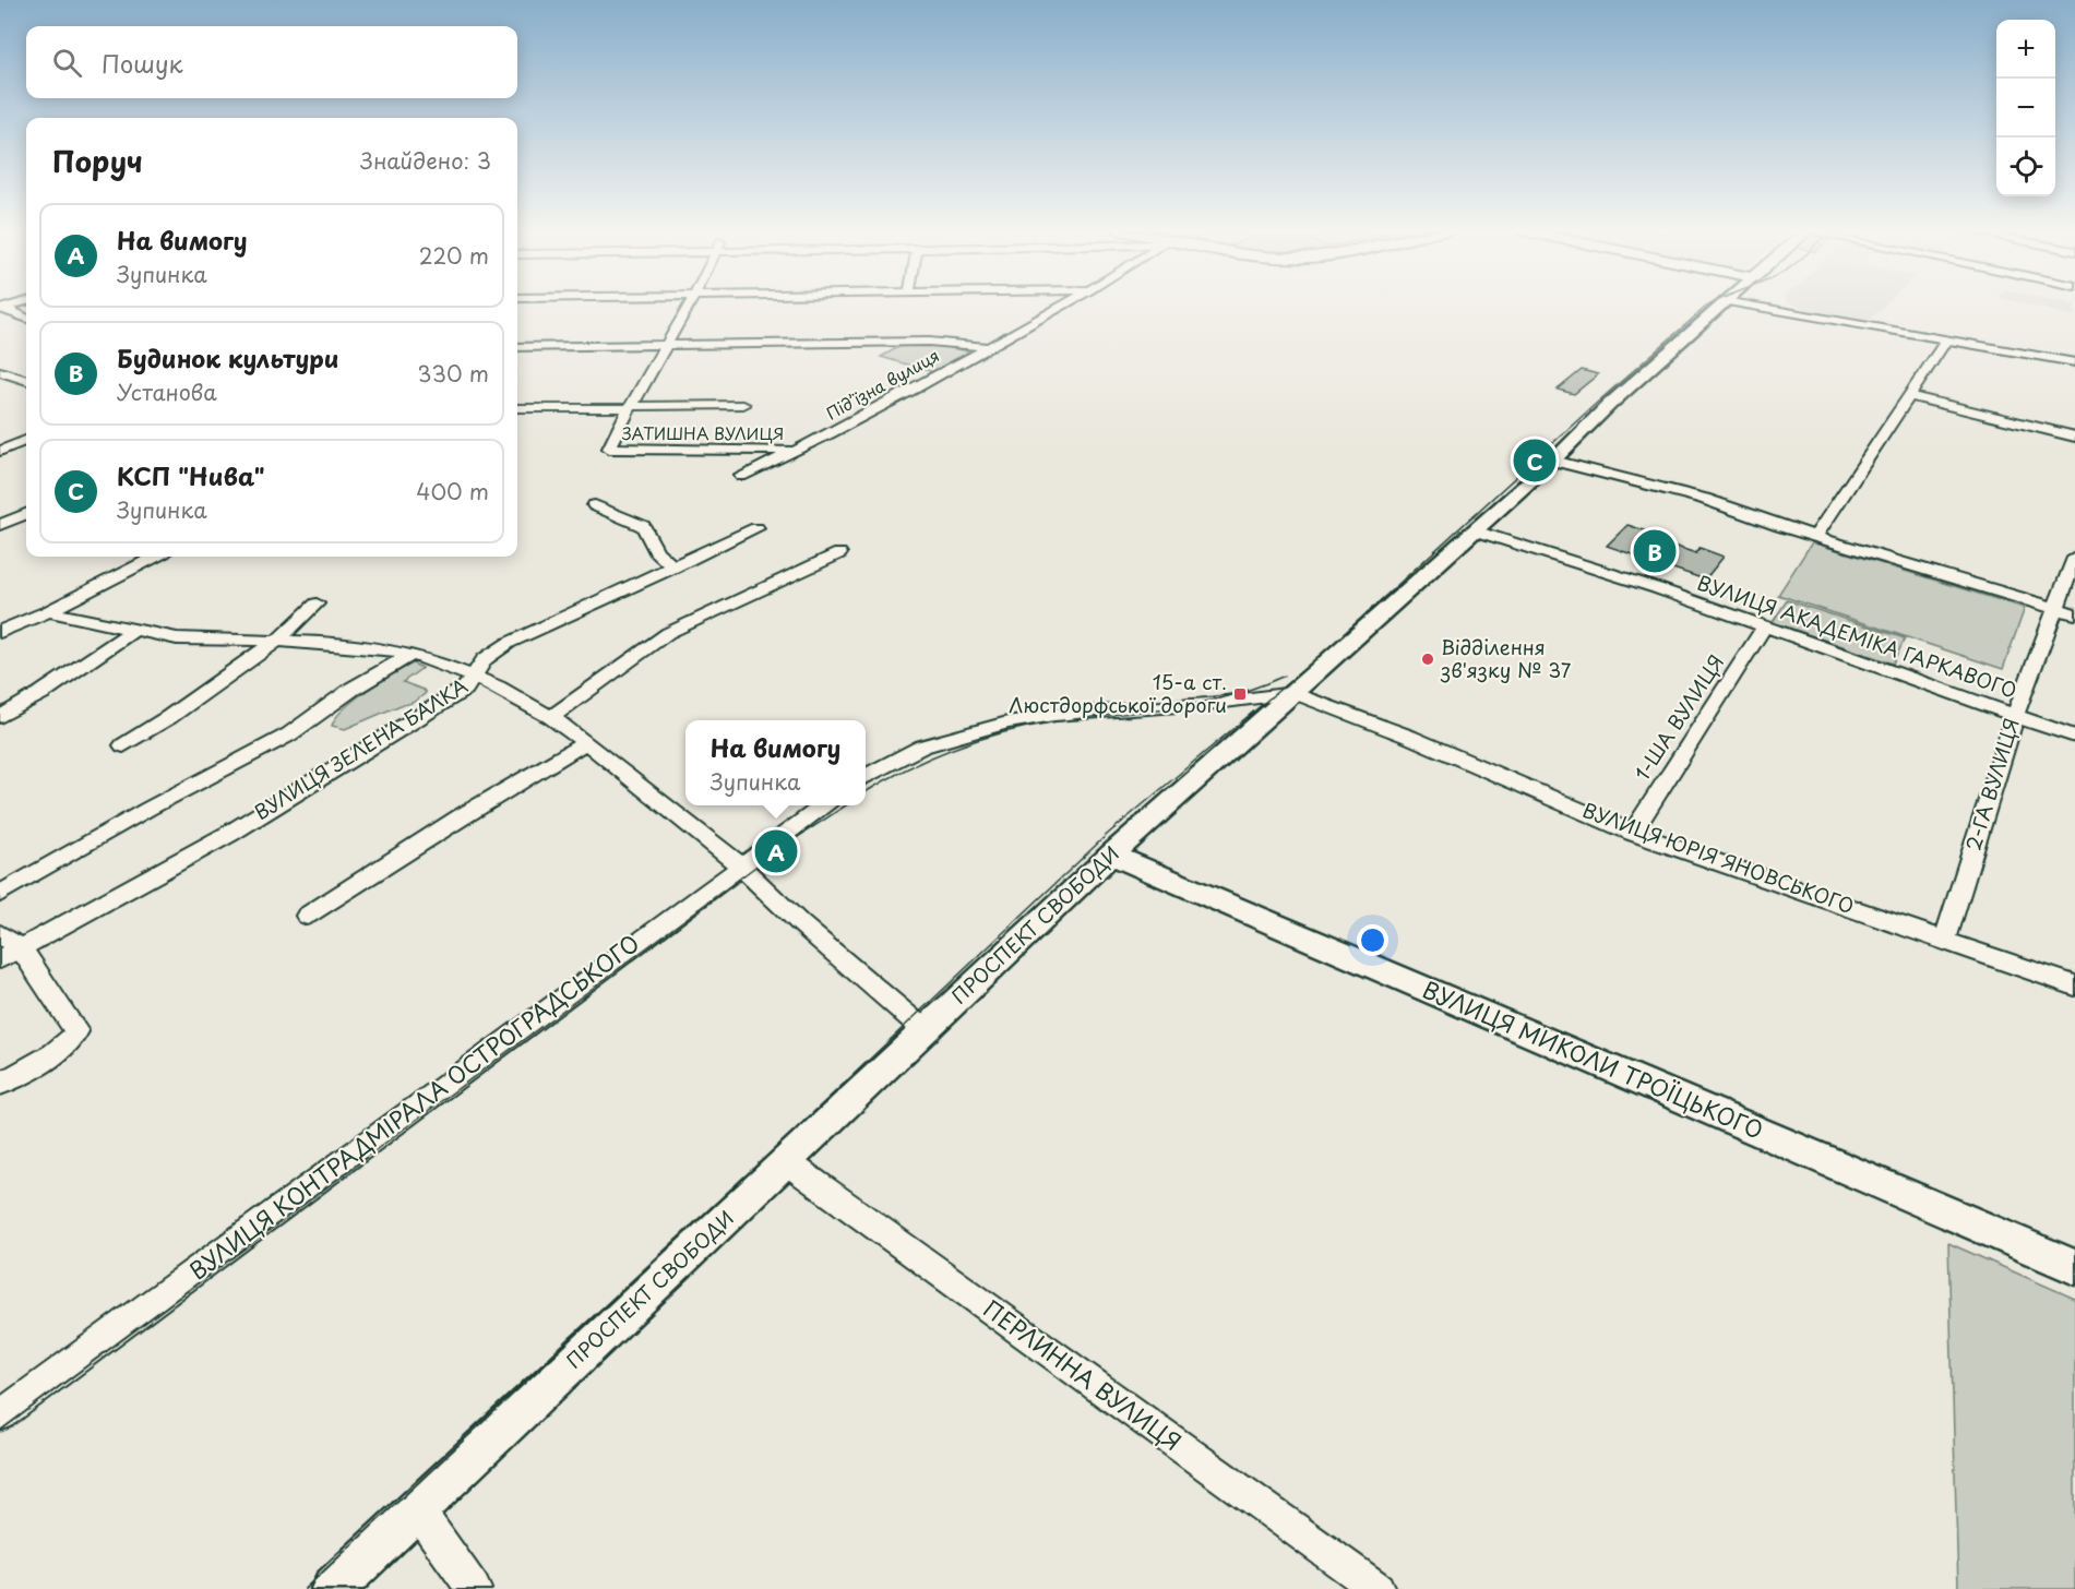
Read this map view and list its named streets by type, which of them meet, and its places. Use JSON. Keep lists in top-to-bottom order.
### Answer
{
  "streets": {
    "street": [
      "Підʼїзна вулиця",
      "ЗАТИШНА ВУЛИЦЯ",
      "ВУЛИЦЯ АКАДЕМІКА ГАРКАВОГО",
      "1-ША ВУЛИЦЯ",
      "ВУЛИЦЯ ЗЕЛЕНА БАЛКА",
      "2-ГА ВУЛИЦЯ",
      "ВУЛИЦЯ ЮРІЯ ЯНОВСЬКОГО",
      "ПРОСПЕКТ СВОБОДИ",
      "ВУЛИЦЯ МИКОЛИ ТРОЇЦЬКОГО",
      "ВУЛИЦЯ КОНТРАДМІРАЛА ОСТРОГРАДСЬКОГО",
      "ПЕРЛИННА ВУЛИЦЯ"
    ]
  },
  "crossings": [
    ["Підʼїзна вулиця", "ЗАТИШНА ВУЛИЦЯ"],
    ["ВУЛИЦЯ АКАДЕМІКА ГАРКАВОГО", "1-ША ВУЛИЦЯ"],
    ["ВУЛИЦЯ АКАДЕМІКА ГАРКАВОГО", "2-ГА ВУЛИЦЯ"],
    ["ВУЛИЦЯ АКАДЕМІКА ГАРКАВОГО", "ПРОСПЕКТ СВОБОДИ"],
    ["1-ША ВУЛИЦЯ", "ВУЛИЦЯ ЮРІЯ ЯНОВСЬКОГО"],
    ["2-ГА ВУЛИЦЯ", "ВУЛИЦЯ ЮРІЯ ЯНОВСЬКОГО"],
    ["ВУЛИЦЯ ЮРІЯ ЯНОВСЬКОГО", "ПРОСПЕКТ СВОБОДИ"],
    ["ПРОСПЕКТ СВОБОДИ", "ВУЛИЦЯ МИКОЛИ ТРОЇЦЬКОГО"],
    ["ПРОСПЕКТ СВОБОДИ", "ПЕРЛИННА ВУЛИЦЯ"]
  ],
  "places": {
    "other": ["Відділення зв'язку № 37"],
    "transit": ["15-а ст. Люстдорфської дороги"]
  },
  "page": {
    "map_buttons": ["+", "−"],
    "search": "Пошук",
    "heading": ["Поруч", "Знайдено: 3"],
    "list": [
      {
        "mark": "A",
        "name": "На вимогу",
        "note": "Зупинка",
        "value": "220 m"
      },
      {
        "mark": "B",
        "name": "Будинок культури",
        "note": "Установа",
        "value": "330 m"
      },
      {
        "mark": "C",
        "name": "КСП \"Нива\"",
        "note": "Зупинка",
        "value": "400 m"
      }
    ],
    "pins": ["C", "B", "A"],
    "popup": ["На вимогу", "Зупинка"]
  }
}
